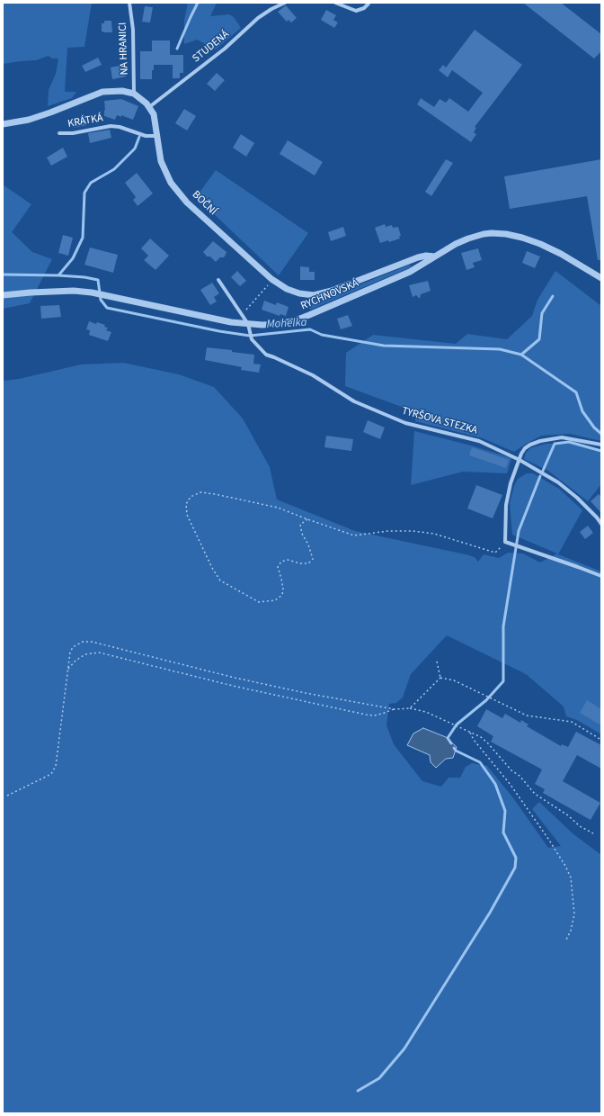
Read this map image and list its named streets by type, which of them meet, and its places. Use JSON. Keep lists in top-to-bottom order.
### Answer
{
  "streets": {
    "street": [
      "STUDENÁ",
      "NA HRANICI",
      "KRÁTKÁ",
      "BOČNÍ",
      "RYCHNOVSKÁ",
      "TYRŠOVA STEZKA"
    ]
  },
  "crossings": [
    ["STUDENÁ", "BOČNÍ"],
    ["NA HRANICI", "BOČNÍ"],
    ["KRÁTKÁ", "BOČNÍ"],
    ["BOČNÍ", "RYCHNOVSKÁ"],
    ["RYCHNOVSKÁ", "TYRŠOVA STEZKA"]
  ],
  "water": ["Mohelka"]
}
